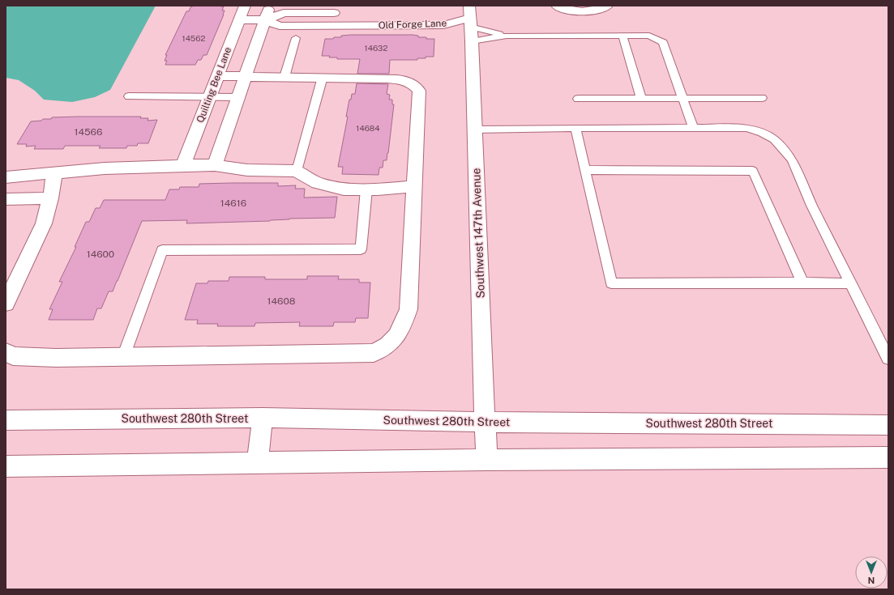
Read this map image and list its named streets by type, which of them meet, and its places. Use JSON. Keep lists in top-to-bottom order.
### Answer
{
  "streets": {
    "street": [
      "Old Forge Lane",
      "Quilting Bee Lane",
      "Southwest 147th Avenue",
      "Southwest 280th Street"
    ]
  },
  "crossings": [
    ["Old Forge Lane", "Quilting Bee Lane"],
    ["Old Forge Lane", "Southwest 147th Avenue"],
    ["Southwest 147th Avenue", "Southwest 280th Street"]
  ],
  "house_numbers": [
    "14562",
    "14632",
    "14684",
    "14566",
    "14616",
    "14600",
    "14608"
  ],
  "north": "bottom"
}
